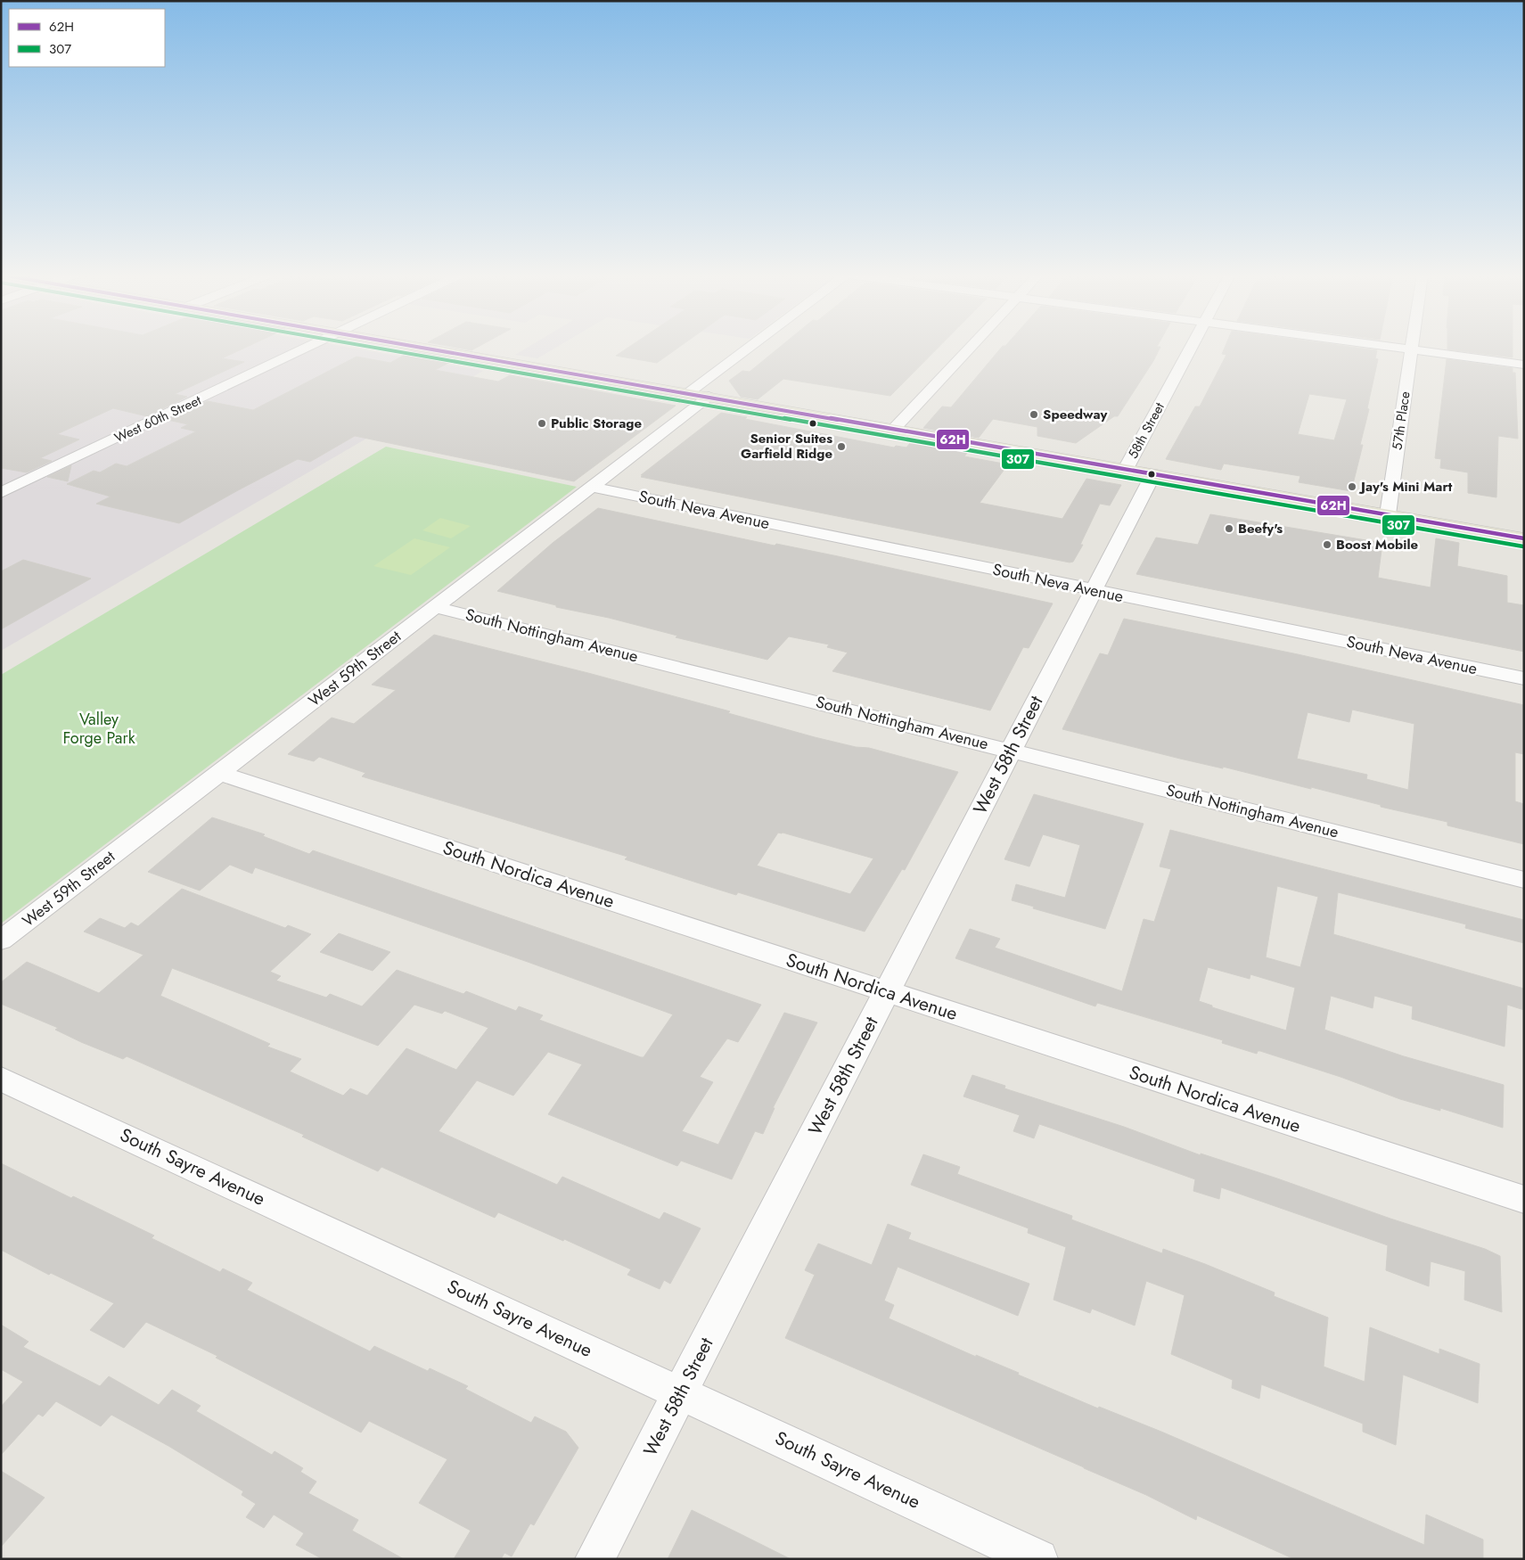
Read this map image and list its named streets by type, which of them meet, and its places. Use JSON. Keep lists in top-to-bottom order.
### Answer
{
  "streets": {
    "street": [
      "West 60th Street",
      "57th Place",
      "58th Street",
      "South Neva Avenue",
      "South Nottingham Avenue",
      "West 59th Street",
      "West 58th Street",
      "South Nordica Avenue",
      "South Sayre Avenue"
    ]
  },
  "crossings": [
    ["South Neva Avenue", "West 59th Street"],
    ["South Neva Avenue", "West 58th Street"],
    ["South Nottingham Avenue", "West 59th Street"],
    ["South Nottingham Avenue", "West 58th Street"],
    ["West 59th Street", "South Nordica Avenue"],
    ["West 58th Street", "South Nordica Avenue"],
    ["West 58th Street", "South Sayre Avenue"]
  ],
  "parks": ["Valley Forge Park"],
  "places": [
    "Speedway",
    "Public Storage",
    "Senior Suites Garfield Ridge",
    "Jay's Mini Mart",
    "Beefy's",
    "Boost Mobile"
  ],
  "lines": ["transit line 62H", "transit line 307"],
  "legend": ["62H", "307"]
}
